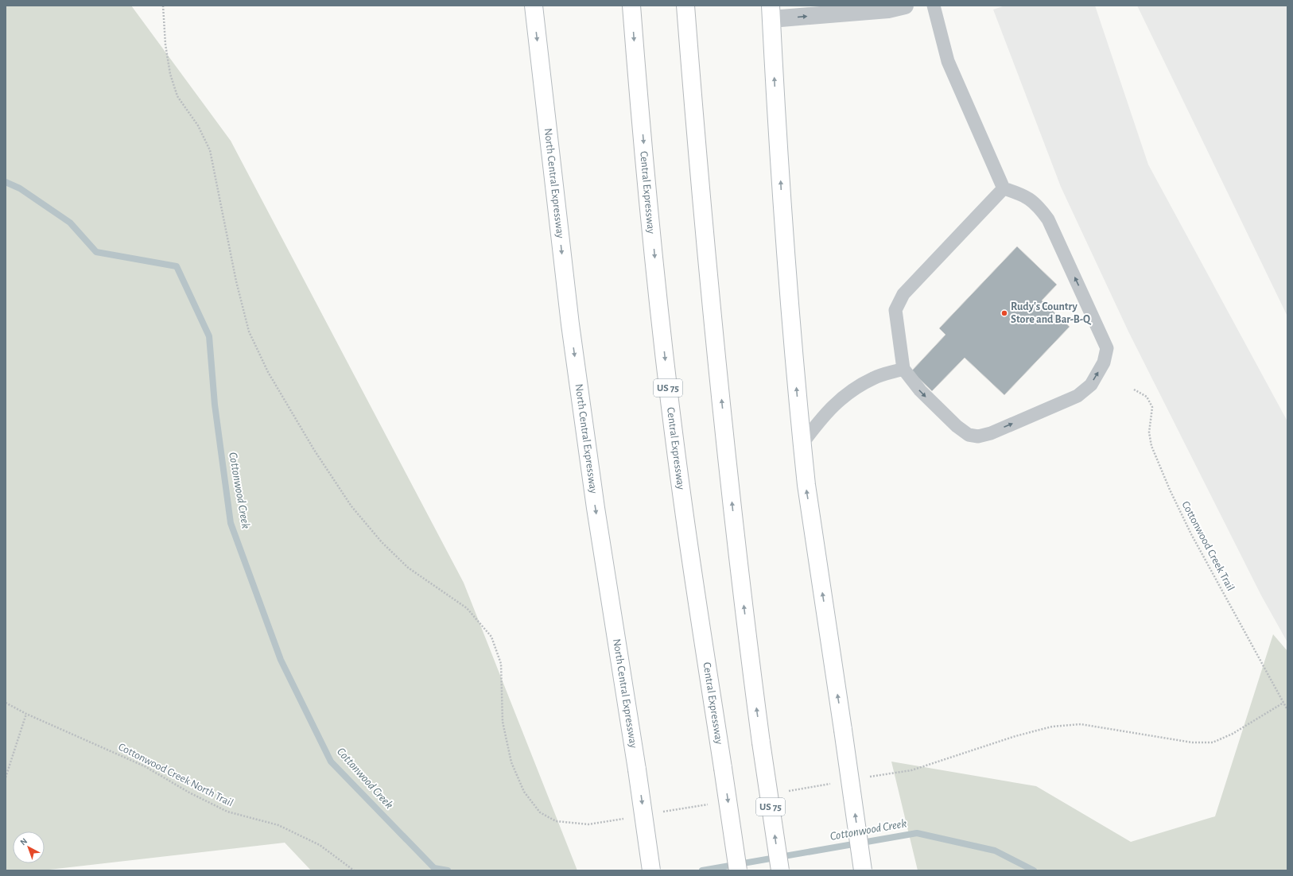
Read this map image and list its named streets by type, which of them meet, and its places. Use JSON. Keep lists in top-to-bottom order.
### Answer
{
  "streets": {
    "main road": ["North Central Expressway", "Central Expressway", "US 75"],
    "path": ["Cottonwood Creek Trail", "Cottonwood Creek North Trail"]
  },
  "water": ["Cottonwood Creek"],
  "places": ["Rudy's Country Store and Bar-B-Q"],
  "north": "top left"
}
